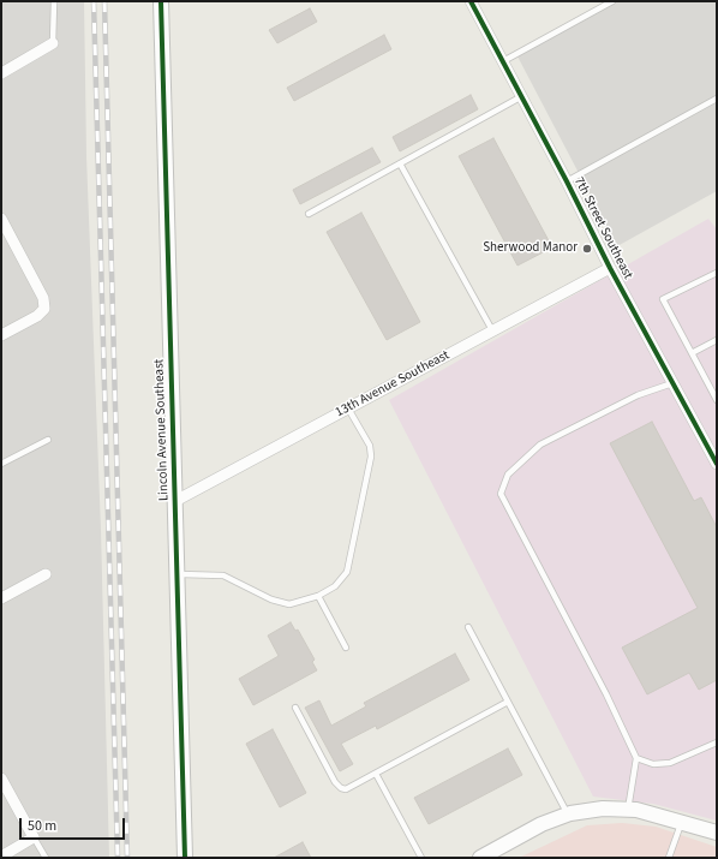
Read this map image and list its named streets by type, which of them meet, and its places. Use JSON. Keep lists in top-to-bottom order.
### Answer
{
  "streets": {
    "street": ["7th Street Southeast", "13th Avenue Southeast", "Lincoln Avenue Southeast"]
  },
  "crossings": [
    ["7th Street Southeast", "13th Avenue Southeast"],
    ["13th Avenue Southeast", "Lincoln Avenue Southeast"]
  ],
  "places": ["Sherwood Manor"],
  "scale_bar": "50 m"
}
